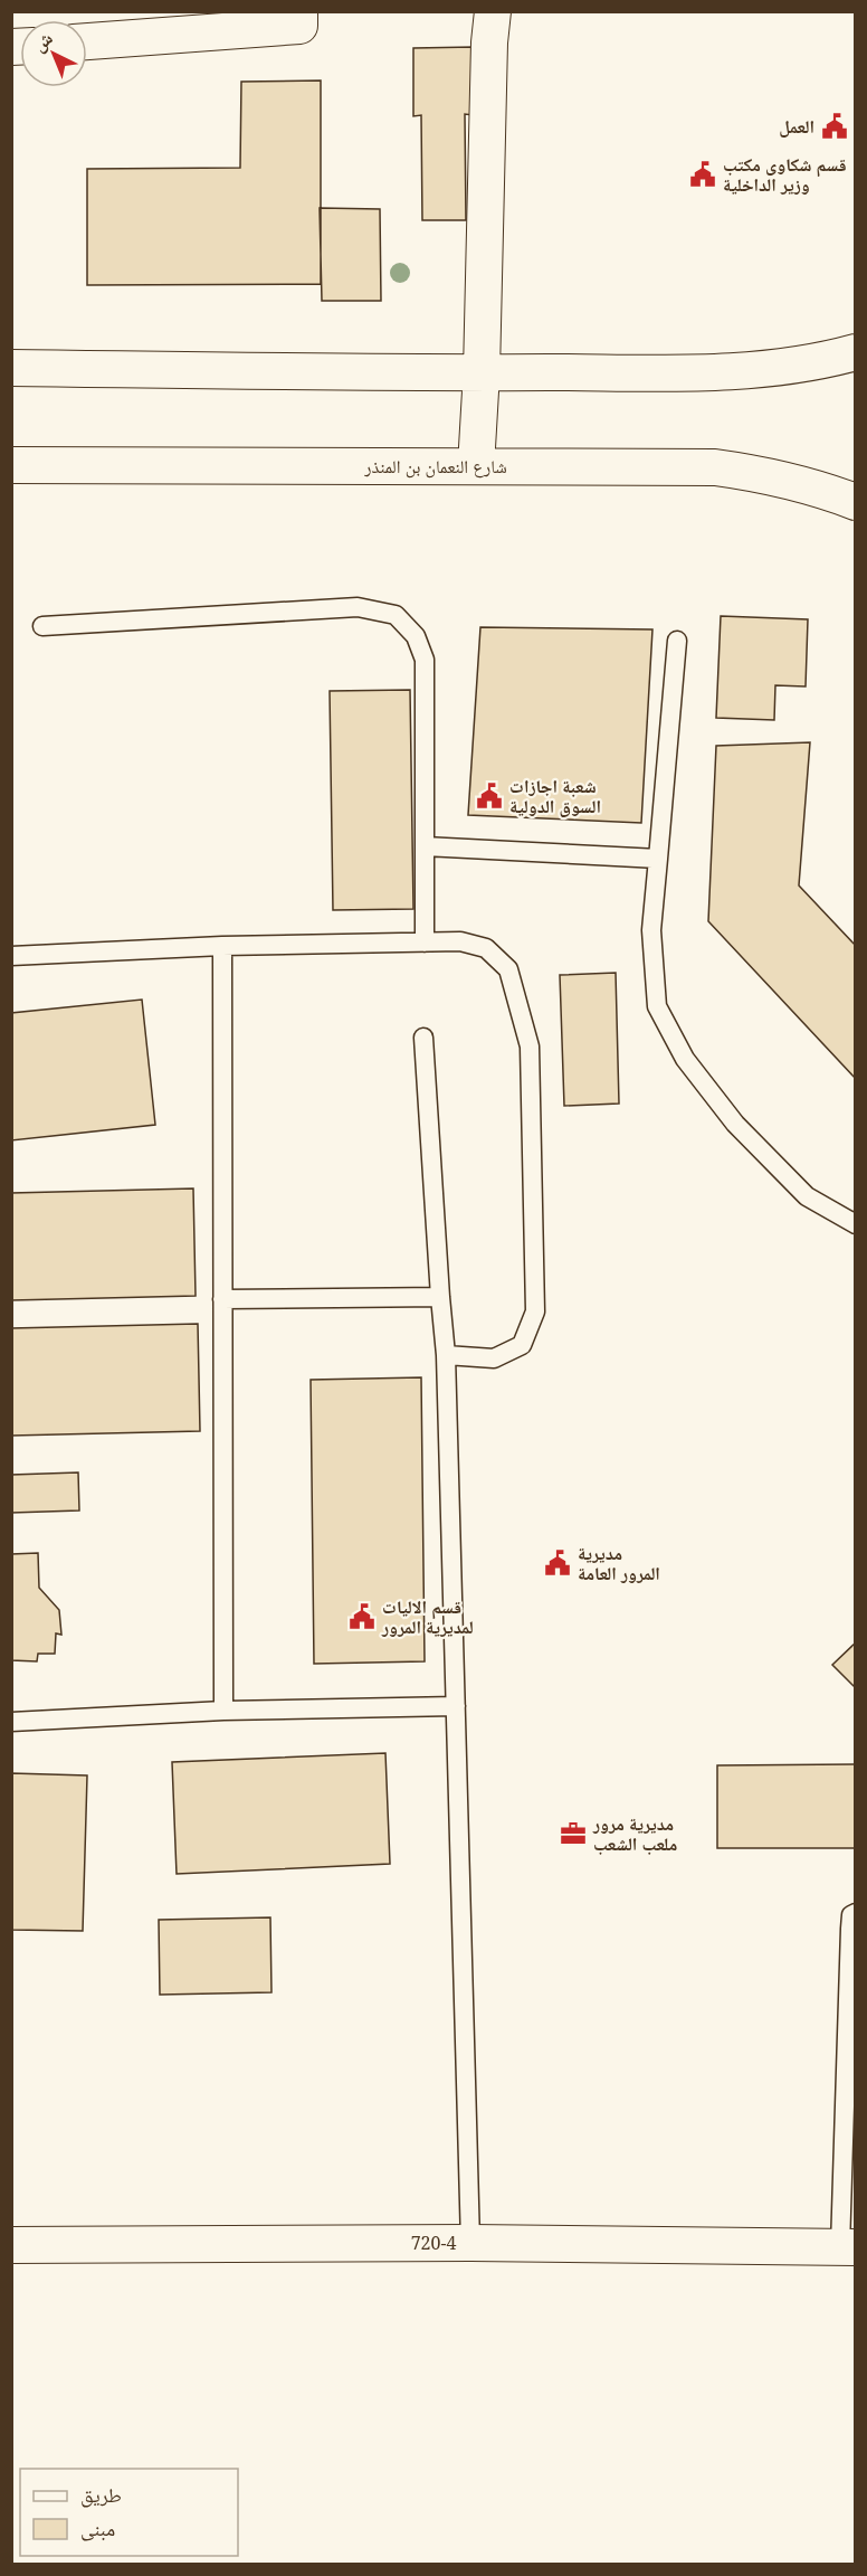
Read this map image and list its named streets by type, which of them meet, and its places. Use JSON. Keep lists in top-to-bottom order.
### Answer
{
  "streets": {
    "street": ["شارع النعمان بن المنذر", "720-4"]
  },
  "places": {
    "public building": [
      "العمل",
      "قسم شكاوى مكتب وزير الداخلية",
      "شعبة اجازات السوق الدولية",
      "مديرية المرور العامة",
      "قسم الاليات لمديرية المرور"
    ],
    "office": ["مديرية مرور ملعب الشعب"]
  },
  "legend": ["طريق", "مبنى"],
  "north": "top left"
}
